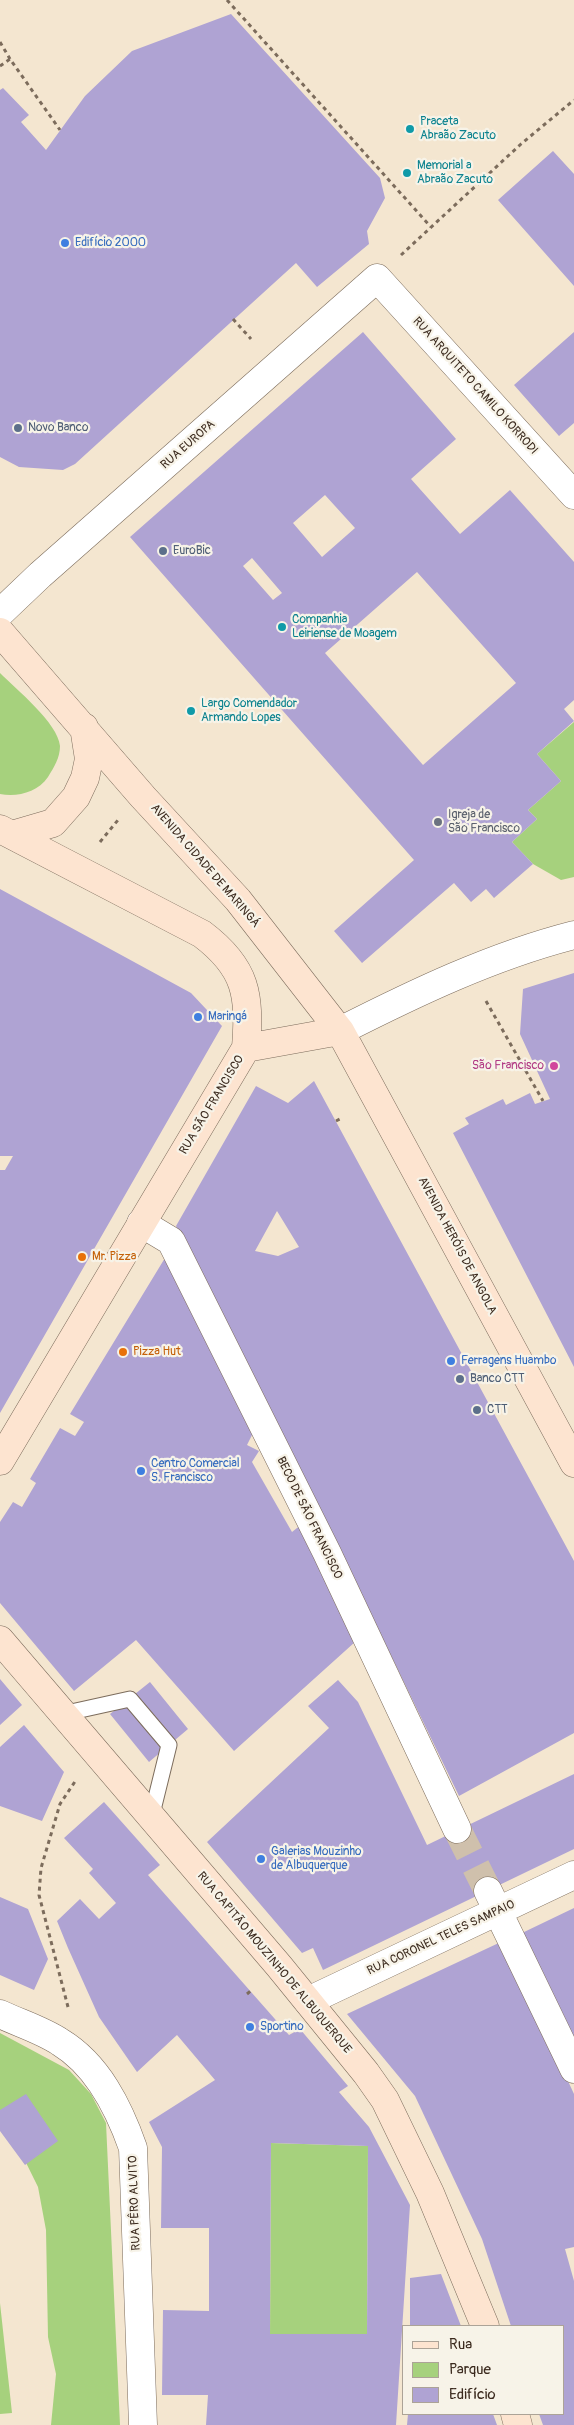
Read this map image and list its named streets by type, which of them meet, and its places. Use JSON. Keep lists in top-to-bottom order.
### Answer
{
  "streets": {
    "street": [
      "RUA ARQUITETO CAMILO KORRODI",
      "RUA EUROPA",
      "AVENIDA CIDADE DE MARINGÁ",
      "RUA SÃO FRANCISCO",
      "AVENIDA HERÓIS DE ANGOLA",
      "BECO DE SÃO FRANCISCO",
      "RUA CORONEL TELES SAMPAIO",
      "RUA CAPITÃO MOUZINHO DE ALBUQUERQUE",
      "RUA PÊRO ALVITO"
    ]
  },
  "crossings": [
    ["RUA ARQUITETO CAMILO KORRODI", "RUA EUROPA"],
    ["AVENIDA CIDADE DE MARINGÁ", "RUA SÃO FRANCISCO"],
    ["AVENIDA CIDADE DE MARINGÁ", "AVENIDA HERÓIS DE ANGOLA"],
    ["RUA SÃO FRANCISCO", "AVENIDA HERÓIS DE ANGOLA"],
    ["RUA SÃO FRANCISCO", "BECO DE SÃO FRANCISCO"],
    ["RUA CORONEL TELES SAMPAIO", "RUA CAPITÃO MOUZINHO DE ALBUQUERQUE"]
  ],
  "places": [
    "Praceta Abraão Zacuto",
    "Memorial a Abraão Zacuto",
    "Edifício 2000",
    "Novo Banco",
    "EuroBic",
    "Companhia Leiriense de Moagem",
    "Largo Comendador Armando Lopes",
    "Igreja de São Francisco",
    "Maringá",
    "São Francisco",
    "Mr. Pizza",
    "Pizza Hut",
    "Ferragens Huambo",
    "Banco CTT",
    "CTT",
    "Centro Comercial S. Francisco",
    "Galerias Mouzinho de Albuquerque",
    "Sportino"
  ],
  "legend": ["Rua", "Parque", "Edifício"]
}
